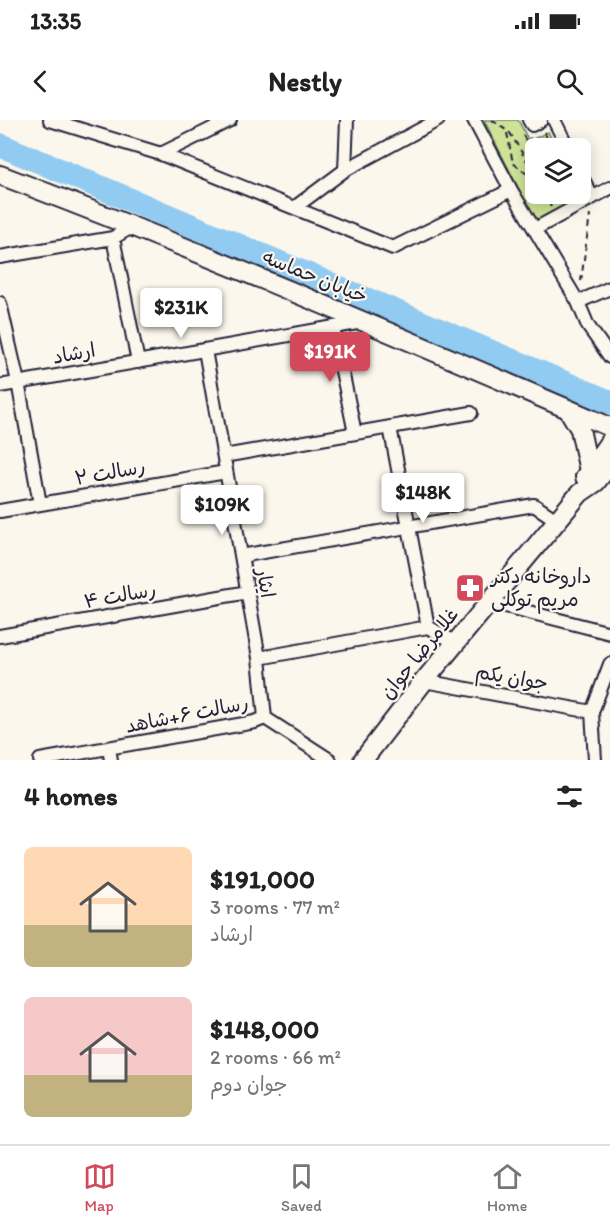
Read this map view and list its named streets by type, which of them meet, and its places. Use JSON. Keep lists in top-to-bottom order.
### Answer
{
  "streets": {
    "main road": ["خیابان حماسه", "غلامرضا جوان"],
    "street": [
      "ارشاد",
      "رسالت ۲",
      "ایثار",
      "رسالت ۴",
      "جوان یکم",
      "رسالت ۶+شاهد"
    ]
  },
  "crossings": [
    ["خیابان حماسه", "ارشاد"],
    ["ارشاد", "ایثار"],
    ["رسالت ۲", "ایثار"],
    ["ایثار", "رسالت ۴"],
    ["ایثار", "رسالت ۶+شاهد"],
    ["غلامرضا جوان", "جوان یکم"]
  ],
  "places": {
    "pharmacy": ["داروخانه دکتر مریم توکلی"]
  },
  "page": {
    "status": "13:35",
    "header": "Nestly",
    "price": [
      "$231K",
      "$191K",
      "$148K",
      "$109K"
    ],
    "heading": "4 homes",
    "list": [
      {
        "name": "$191,000",
        "note": "3 rooms · 77 m² · ارشاد"
      },
      {
        "name": "$148,000",
        "note": "2 rooms · 66 m² · جوان دوم"
      }
    ],
    "tabs": ["Map", "Saved", "Home"]
  }
}
